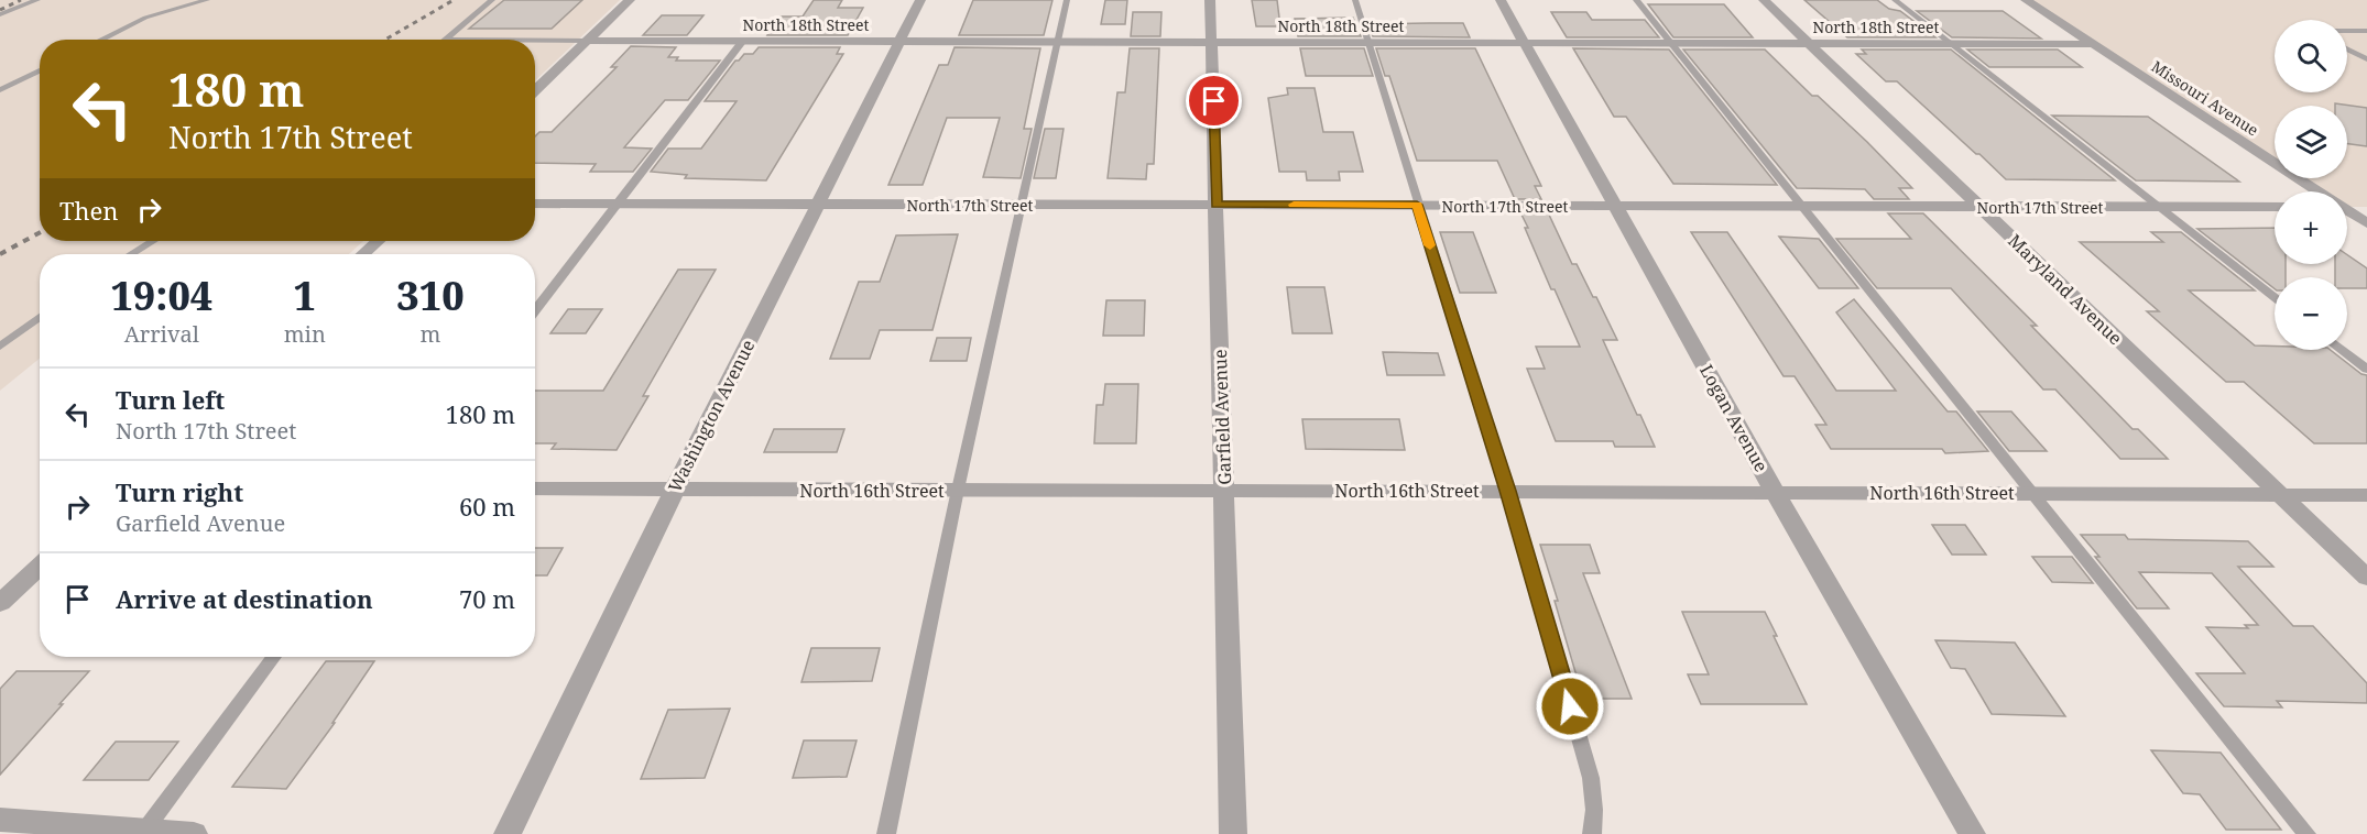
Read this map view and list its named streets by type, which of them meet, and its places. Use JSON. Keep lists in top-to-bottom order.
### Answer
{
  "streets": {
    "street": [
      "North 18th Street",
      "Missouri Avenue",
      "North 17th Street",
      "Maryland Avenue",
      "Washington Avenue",
      "Garfield Avenue",
      "Logan Avenue",
      "North 16th Street"
    ]
  },
  "crossings": [
    ["North 18th Street", "Missouri Avenue"],
    ["North 18th Street", "Maryland Avenue"],
    ["North 18th Street", "Washington Avenue"],
    ["North 18th Street", "Garfield Avenue"],
    ["North 18th Street", "Logan Avenue"],
    ["North 17th Street", "Maryland Avenue"],
    ["North 17th Street", "Washington Avenue"],
    ["North 17th Street", "Garfield Avenue"],
    ["North 17th Street", "Logan Avenue"],
    ["Maryland Avenue", "North 16th Street"],
    ["Washington Avenue", "North 16th Street"],
    ["Garfield Avenue", "North 16th Street"],
    ["Logan Avenue", "North 16th Street"]
  ],
  "page": {
    "map_buttons": ["+", "−"],
    "turn": ["180 m", "North 17th Street"],
    "then": "Then",
    "eta": [
      "19:04",
      "Arrival",
      "1",
      "min",
      "310",
      "m"
    ],
    "list": [
      {
        "name": "Turn left",
        "note": "North 17th Street",
        "value": "180 m"
      },
      {
        "name": "Turn right",
        "note": "Garfield Avenue",
        "value": "60 m"
      },
      {
        "name": "Arrive at destination",
        "value": "70 m"
      }
    ]
  }
}
